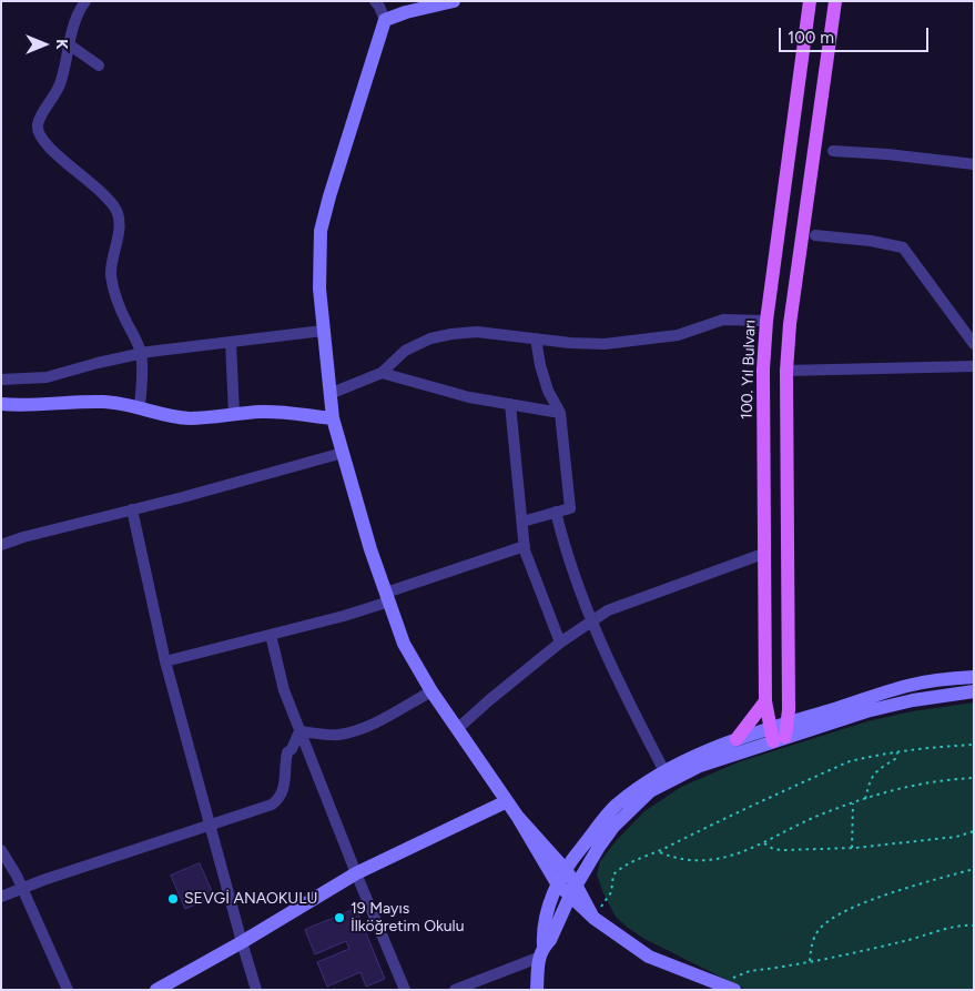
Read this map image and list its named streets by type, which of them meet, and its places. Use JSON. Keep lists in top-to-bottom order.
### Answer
{
  "streets": {
    "main road": ["100. Yıl Bulvarı"]
  },
  "places": ["SEVGİ ANAOKULU", "19 Mayıs İlköğretim Okulu"],
  "scale_bar": "100 m",
  "north": "right"
}
